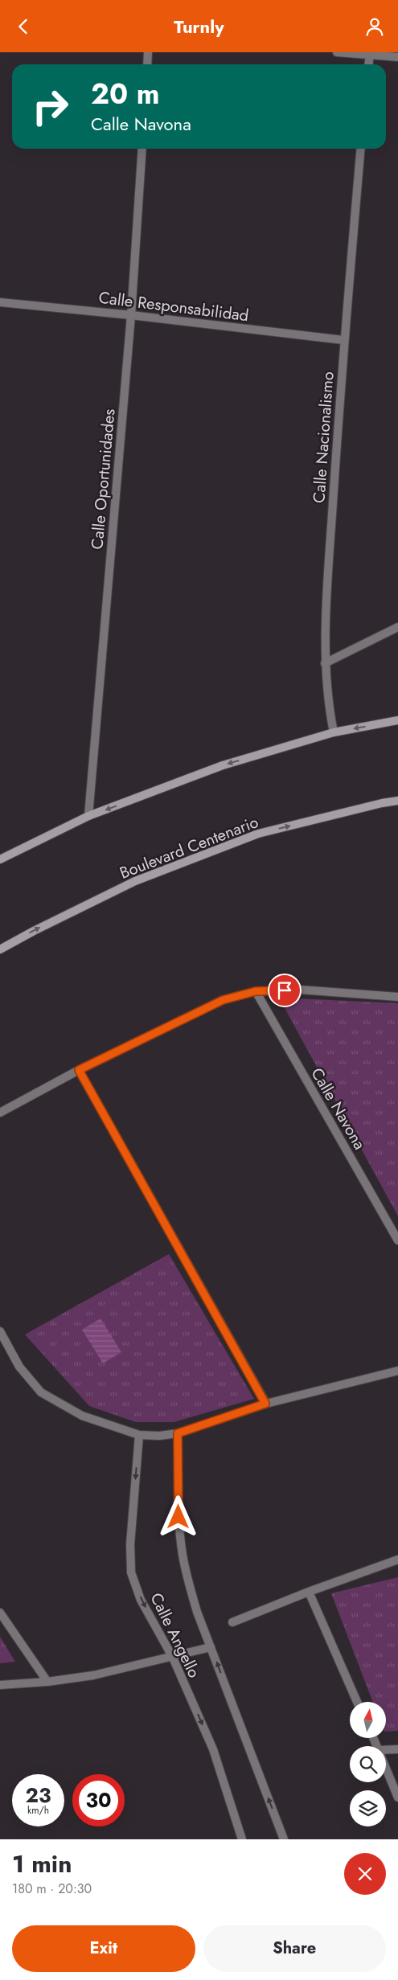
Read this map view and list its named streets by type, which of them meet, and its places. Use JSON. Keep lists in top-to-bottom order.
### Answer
{
  "streets": {
    "main road": ["Boulevard Centenario"],
    "street": [
      "Calle Responsabilidad",
      "Calle Nacionalismo",
      "Calle Oportunidades",
      "Calle Navona",
      "Calle Angello"
    ]
  },
  "crossings": [
    ["Calle Responsabilidad", "Calle Nacionalismo"],
    ["Calle Responsabilidad", "Calle Oportunidades"]
  ],
  "one_way": ["Boulevard Centenario"],
  "north": "top",
  "page": {
    "header": "Turnly",
    "turn": ["20 m", "Calle Navona"],
    "speed": "23 km/h",
    "limit": "30",
    "heading": ["1 min", "180 m · 20:30"],
    "buttons": ["Exit", "Share"]
  }
}
